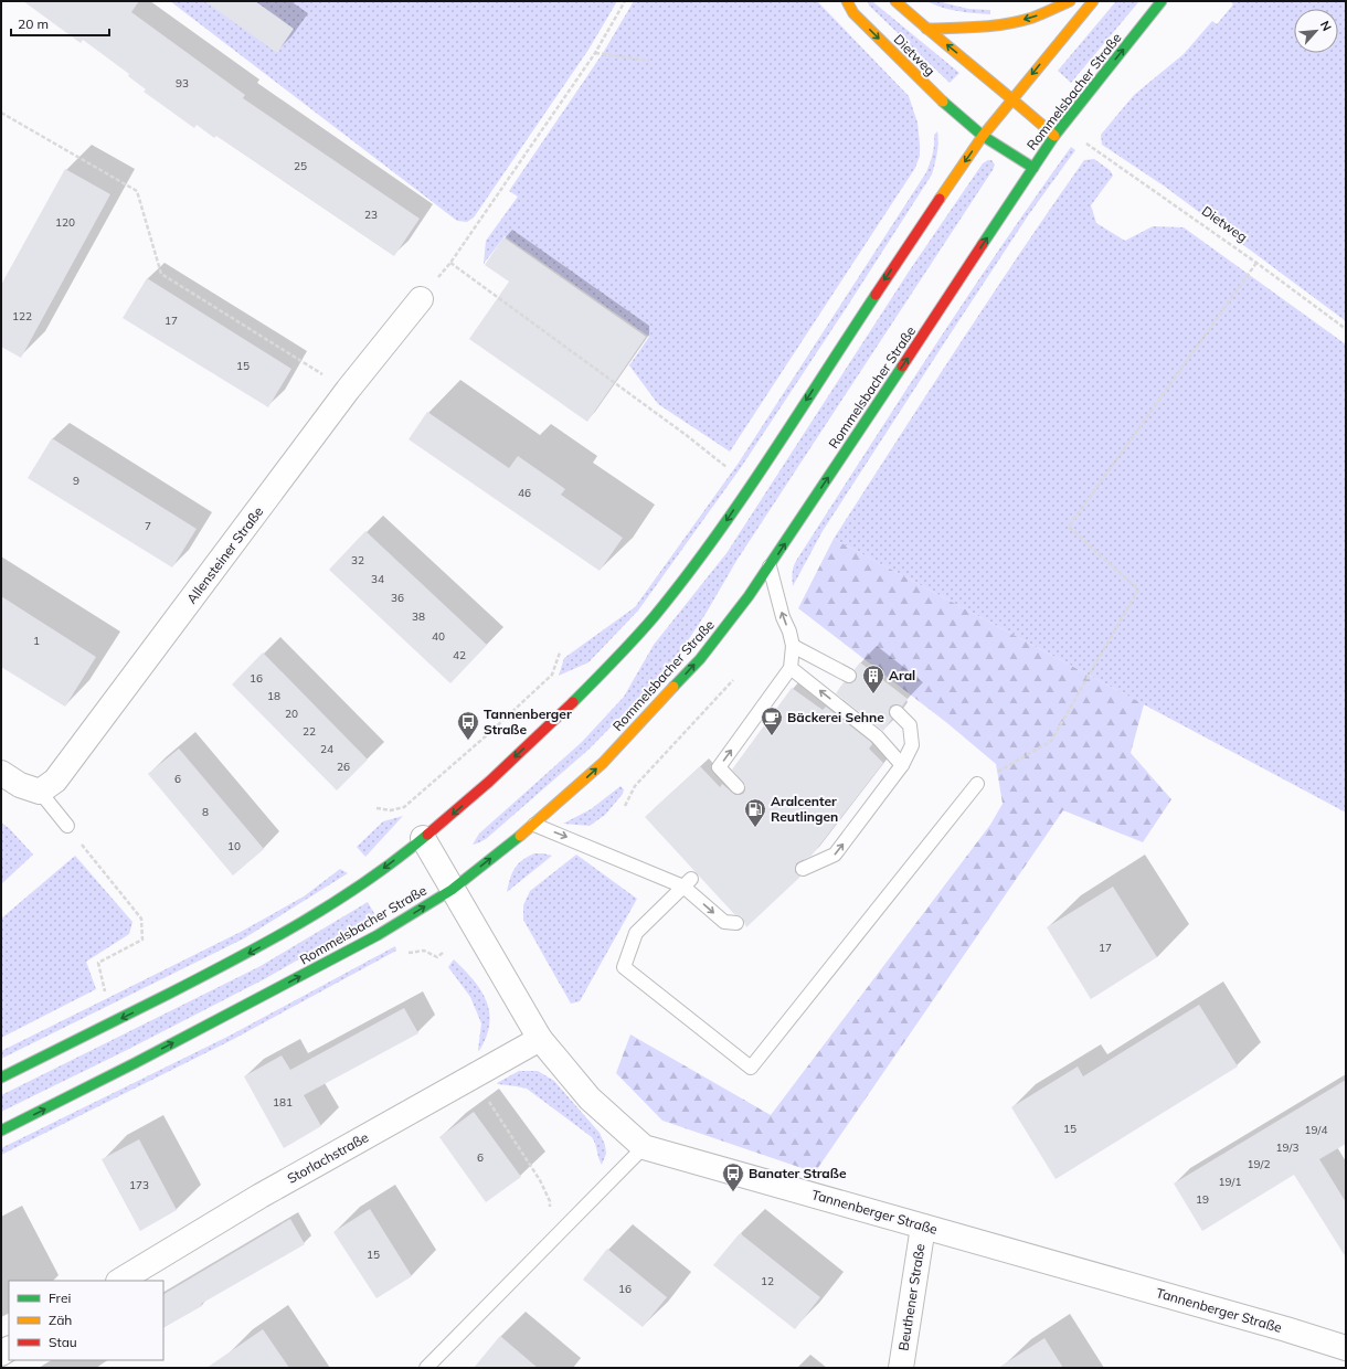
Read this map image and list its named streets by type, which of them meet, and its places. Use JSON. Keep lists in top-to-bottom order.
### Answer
{
  "streets": {
    "main road": ["Dietweg", "Rommelsbacher Straße"],
    "street": [
      "Allensteiner Straße",
      "Storlachstraße",
      "Tannenberger Straße",
      "Beuthener Straße"
    ]
  },
  "crossings": [
    ["Dietweg", "Rommelsbacher Straße"],
    ["Rommelsbacher Straße", "Tannenberger Straße"],
    ["Storlachstraße", "Tannenberger Straße"],
    ["Tannenberger Straße", "Beuthener Straße"]
  ],
  "places": {
    "building": ["Aral"],
    "cafe": ["Bäckerei Sehne"],
    "bus stop": ["Tannenberger Straße", "Banater Straße"],
    "fuel station": ["Aralcenter Reutlingen"]
  },
  "house_numbers": [
    "93",
    "25",
    "23",
    "120",
    "122",
    "17",
    "15",
    "9",
    "46",
    "7",
    "32",
    "34",
    "36",
    "38",
    "40",
    "1",
    "42",
    "16",
    "18",
    "20",
    "22",
    "24",
    "26",
    "6",
    "8",
    "10",
    "17",
    "181",
    "15",
    "19/4",
    "19/3",
    "6",
    "19/2",
    "19/1",
    "173",
    "19",
    "15",
    "12",
    "16"
  ],
  "legend": ["Frei", "Zäh", "Stau"],
  "scale_bar": "20 m",
  "north": "top right"
}
